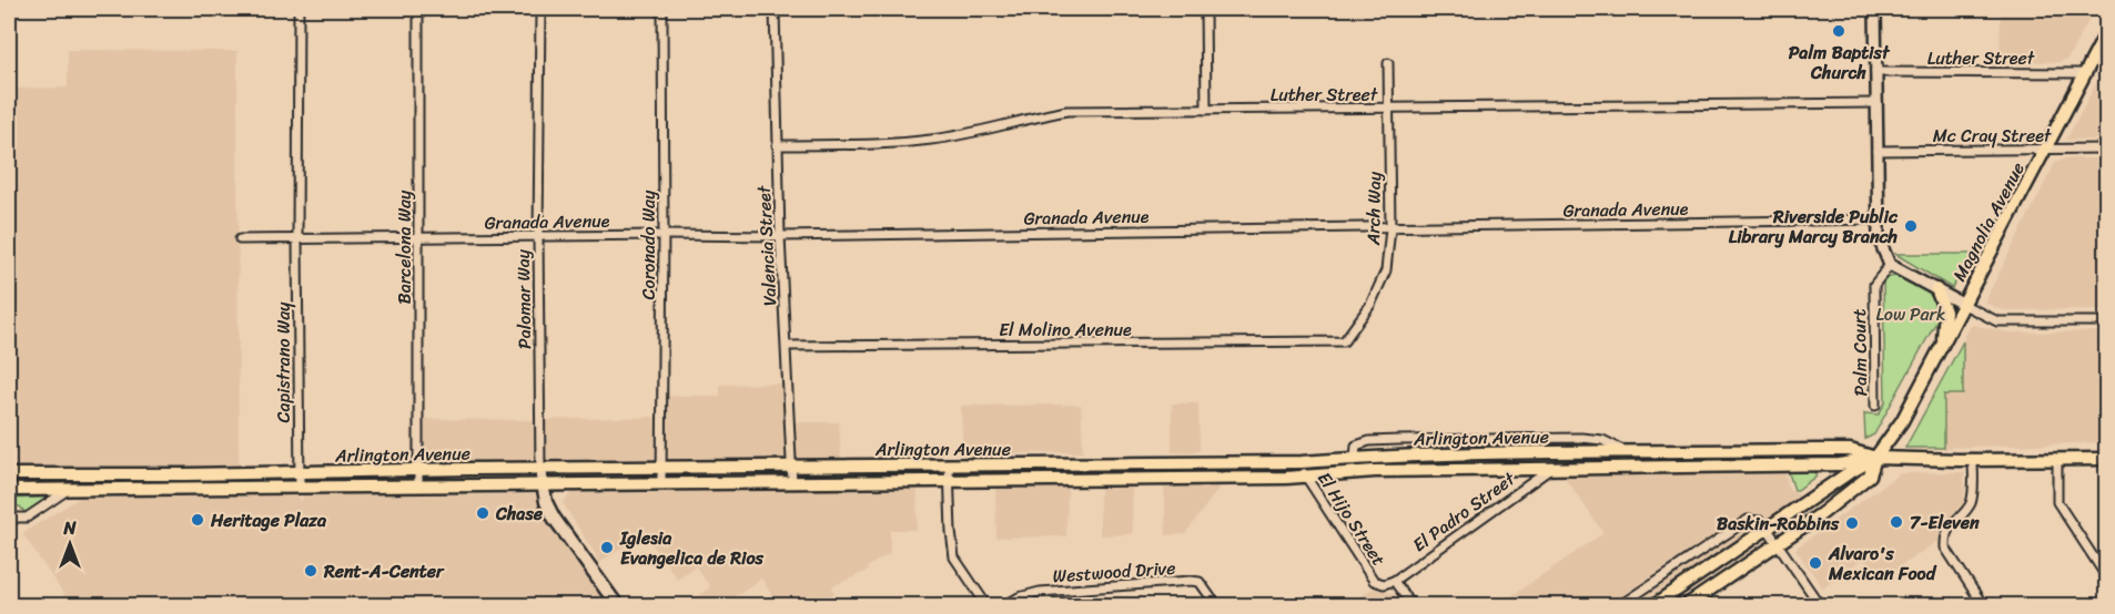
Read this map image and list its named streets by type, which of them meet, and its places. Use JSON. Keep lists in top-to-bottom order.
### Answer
{
  "streets": {
    "main road": ["Magnolia Avenue", "Arlington Avenue"],
    "street": [
      "Luther Street",
      "Mc Cray Street",
      "Arch Way",
      "Granada Avenue",
      "Coronado Way",
      "Valencia Street",
      "Barcelona Way",
      "Palomar Way",
      "El Molino Avenue",
      "Palm Court",
      "Capistrano Way",
      "El Padro Street",
      "El Hijo Street",
      "Westwood Drive"
    ]
  },
  "crossings": [
    ["Luther Street", "Arch Way"],
    ["Luther Street", "Magnolia Avenue"],
    ["Luther Street", "Valencia Street"],
    ["Mc Cray Street", "Magnolia Avenue"],
    ["Arch Way", "Granada Avenue"],
    ["Arch Way", "El Molino Avenue"],
    ["Granada Avenue", "Coronado Way"],
    ["Granada Avenue", "Valencia Street"],
    ["Granada Avenue", "Barcelona Way"],
    ["Granada Avenue", "Palomar Way"],
    ["Granada Avenue", "Capistrano Way"],
    ["Magnolia Avenue", "Arlington Avenue"],
    ["Coronado Way", "Arlington Avenue"],
    ["Valencia Street", "El Molino Avenue"],
    ["Valencia Street", "Arlington Avenue"],
    ["Barcelona Way", "Arlington Avenue"],
    ["Palomar Way", "Arlington Avenue"],
    ["Capistrano Way", "Arlington Avenue"],
    ["Arlington Avenue", "El Padro Street"],
    ["Arlington Avenue", "El Hijo Street"],
    ["El Padro Street", "El Hijo Street"]
  ],
  "parks": ["Low Park"],
  "places": [
    "Palm Baptist Church",
    "Riverside Public Library Marcy Branch",
    "Chase",
    "Heritage Plaza",
    "7-Eleven",
    "Baskin-Robbins",
    "Iglesia Evangelica de Rios",
    "Alvaro's Mexican Food",
    "Rent-A-Center"
  ],
  "north": "top"
}
